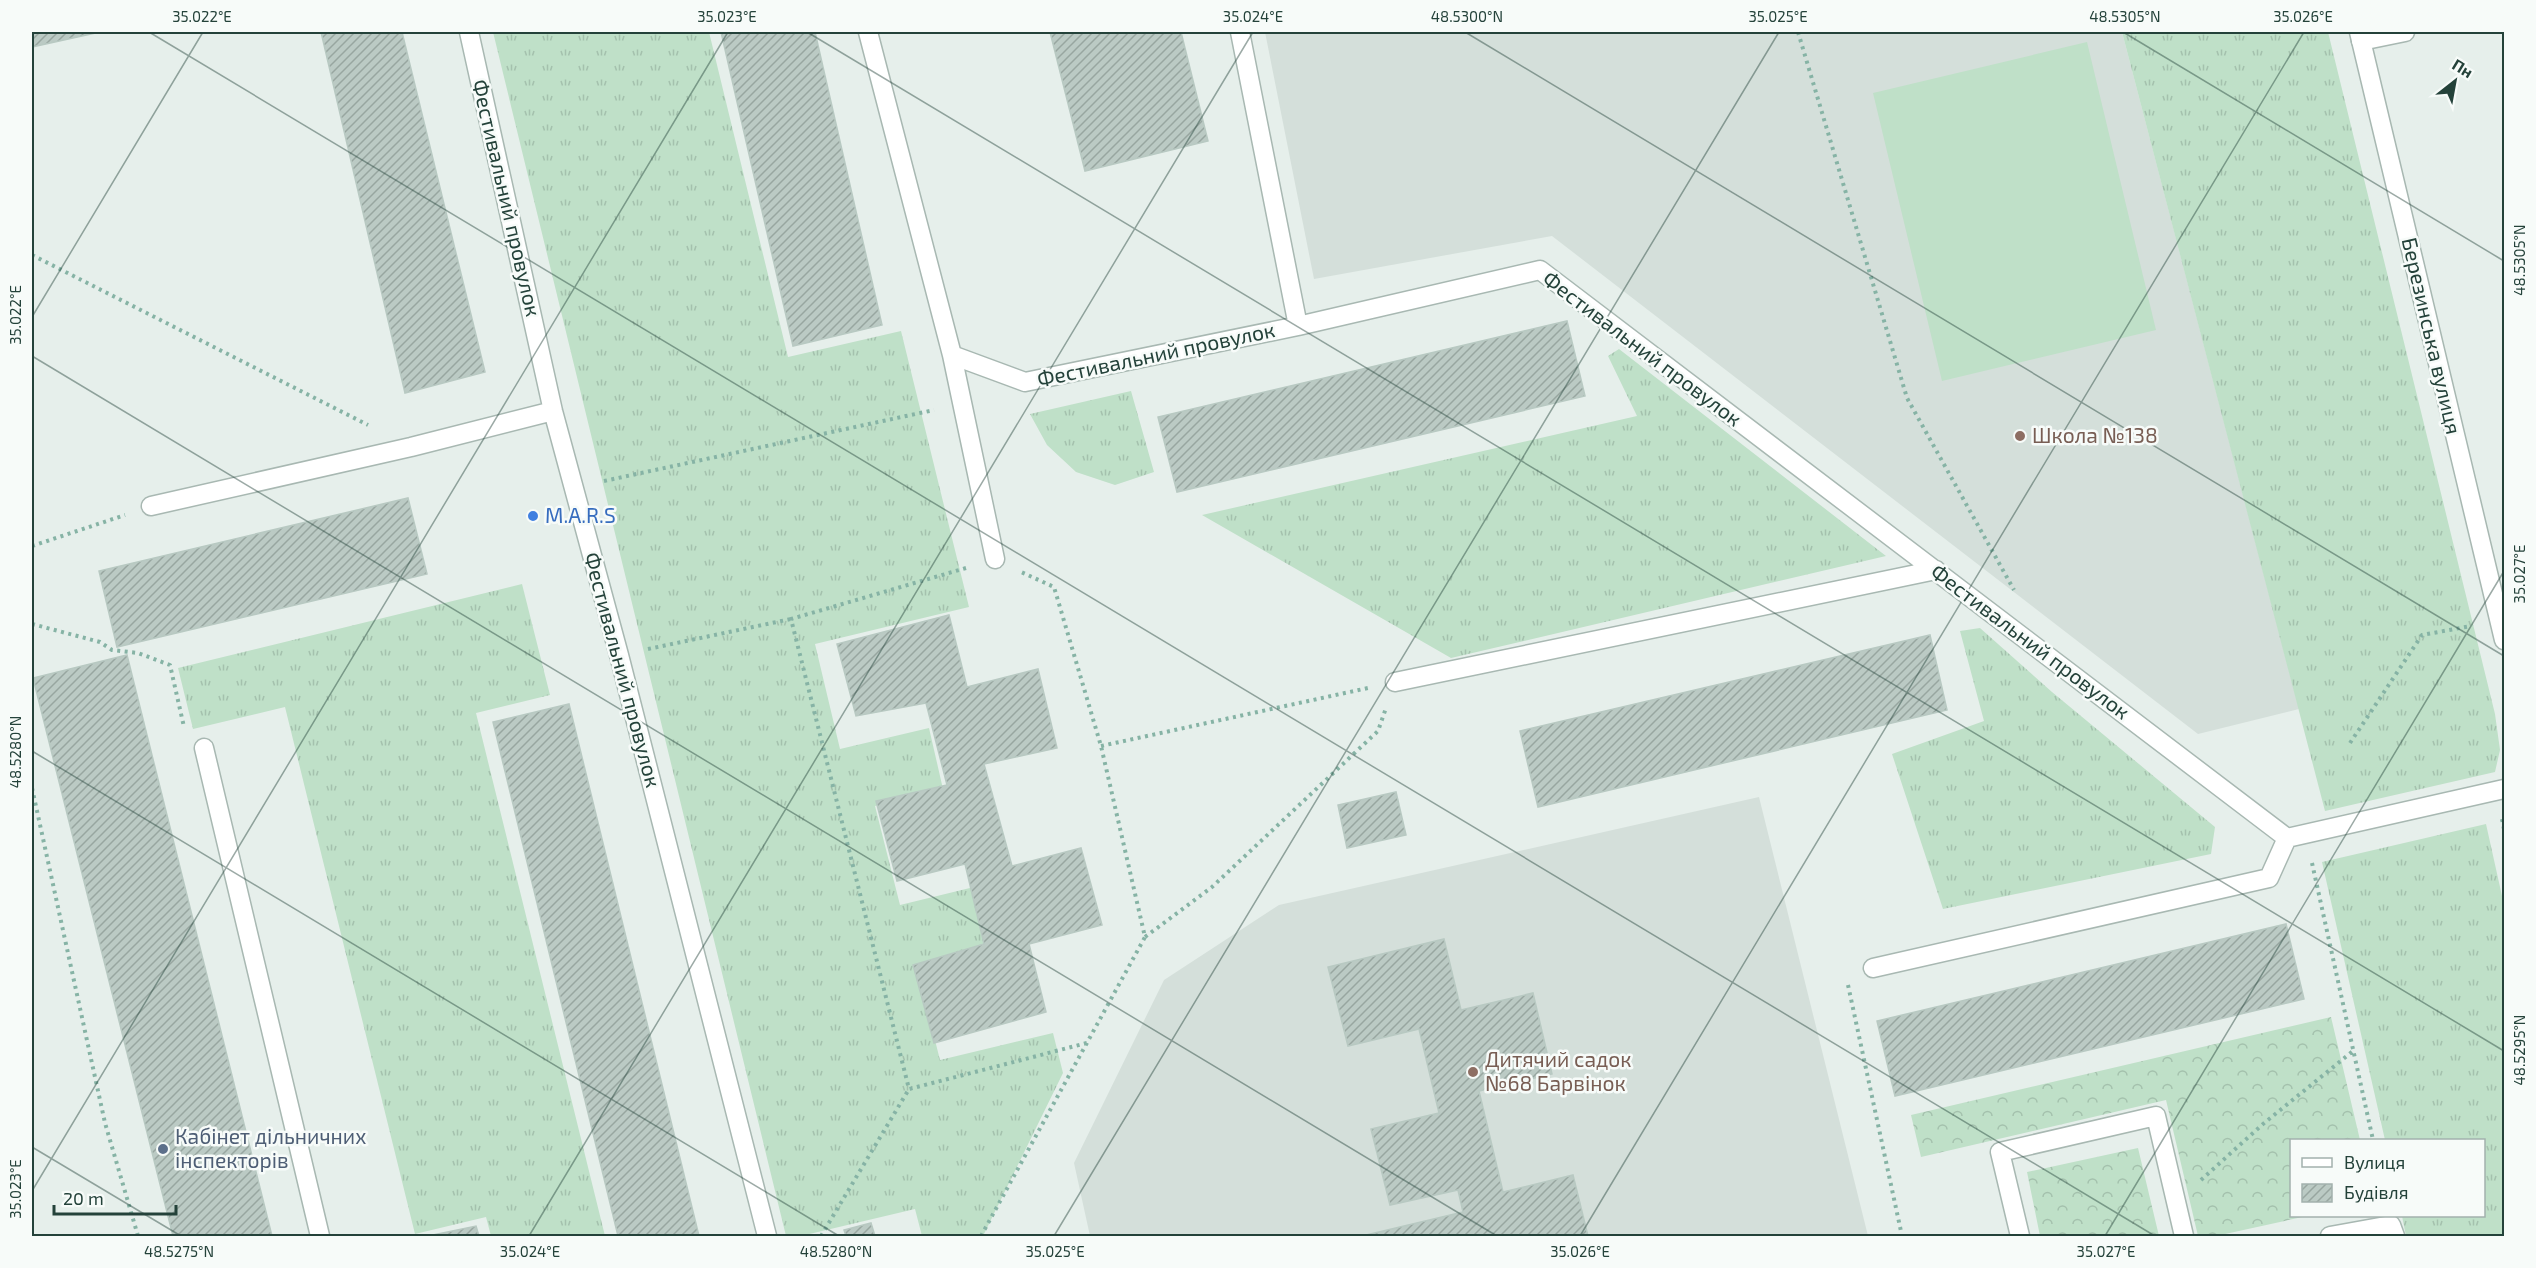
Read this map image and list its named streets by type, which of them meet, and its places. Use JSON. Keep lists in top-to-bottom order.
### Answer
{
  "streets": {
    "street": ["Фестивальний провулок", "Березинська вулиця"]
  },
  "places": [
    "Школа №138",
    "M.A.R.S",
    "Дитячий садок №68 Барвінок",
    "Кабінет дільничних інспекторів"
  ],
  "legend": ["Вулиця", "Будівля"],
  "scale_bar": "20 m",
  "north": "top right",
  "coordinates": [
    "35.022°E",
    "35.023°E",
    "35.024°E",
    "48.5300°N",
    "35.025°E",
    "48.5305°N",
    "35.026°E",
    "35.027°E",
    "48.5280°N",
    "48.5295°N",
    "48.5275°N"
  ]
}
